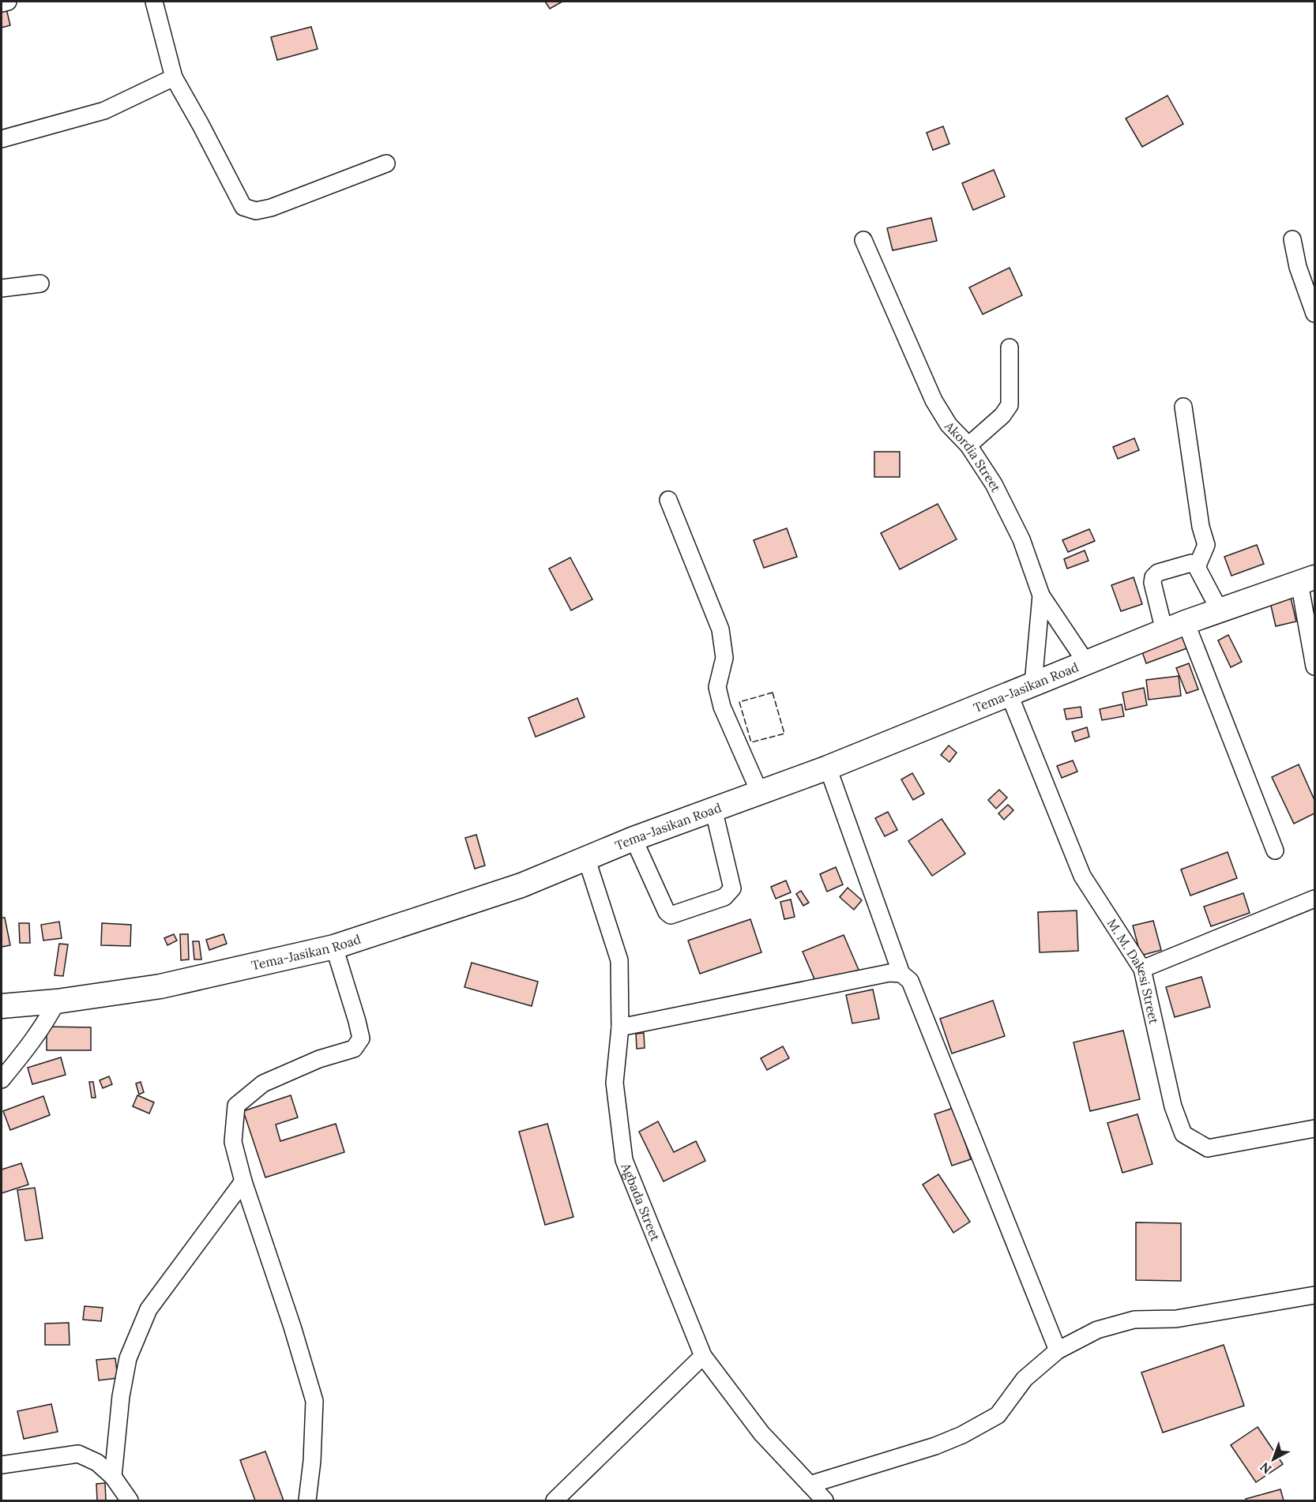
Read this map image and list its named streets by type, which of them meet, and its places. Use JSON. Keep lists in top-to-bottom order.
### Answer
{
  "streets": {
    "highway": ["Tema-Jasikan Road"],
    "street": ["Akordia Street", "M. M. Dakesi Street", "Agbada Street"]
  },
  "crossings": [
    ["Akordia Street", "Tema-Jasikan Road"],
    ["Tema-Jasikan Road", "M. M. Dakesi Street"],
    ["Tema-Jasikan Road", "Agbada Street"]
  ],
  "north": "bottom left"
}
